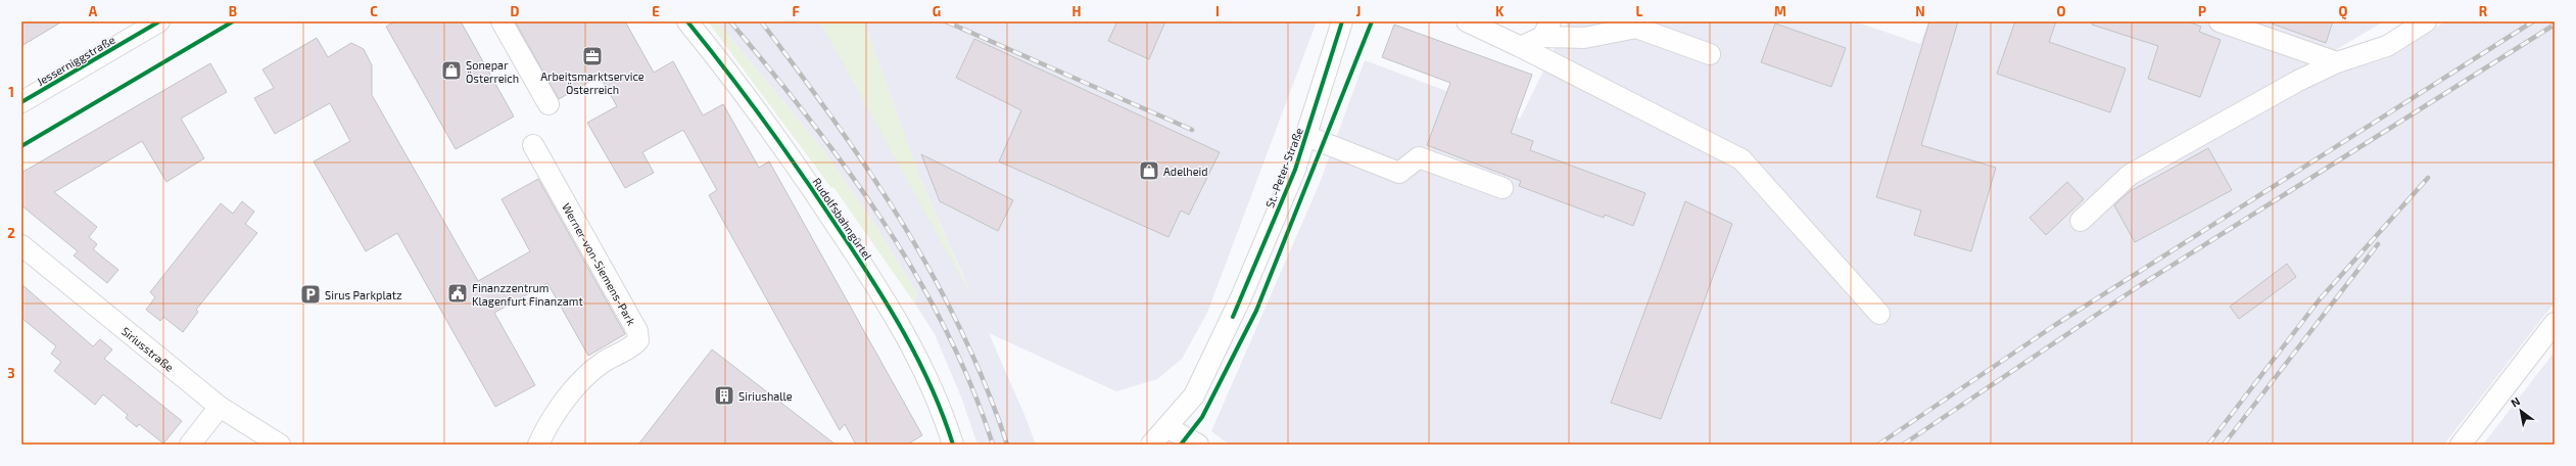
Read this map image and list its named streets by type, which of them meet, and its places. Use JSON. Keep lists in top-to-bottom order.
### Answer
{
  "streets": {
    "street": [
      "Jesserniggstraße",
      "St.-Peter-Straße",
      "Rudolfsbahngürtel",
      "Werner-von-Siemens-Park",
      "Siriusstraße"
    ]
  },
  "places": {
    "office": ["Arbeitsmarktservice Österreich"],
    "shop": ["Sonepar Österreich", "Adelheid"],
    "public building": ["Finanzzentrum Klagenfurt Finanzamt"],
    "parking": ["Sirus Parkplatz"],
    "building": ["Siriushalle"]
  },
  "north": "top left",
  "grid": {
    "columns": [
      "A",
      "B",
      "C",
      "D",
      "E",
      "F",
      "G",
      "H",
      "I",
      "J",
      "K",
      "L",
      "M",
      "N",
      "O",
      "P",
      "Q",
      "R"
    ],
    "rows": ["1", "2", "3"]
  }
}
